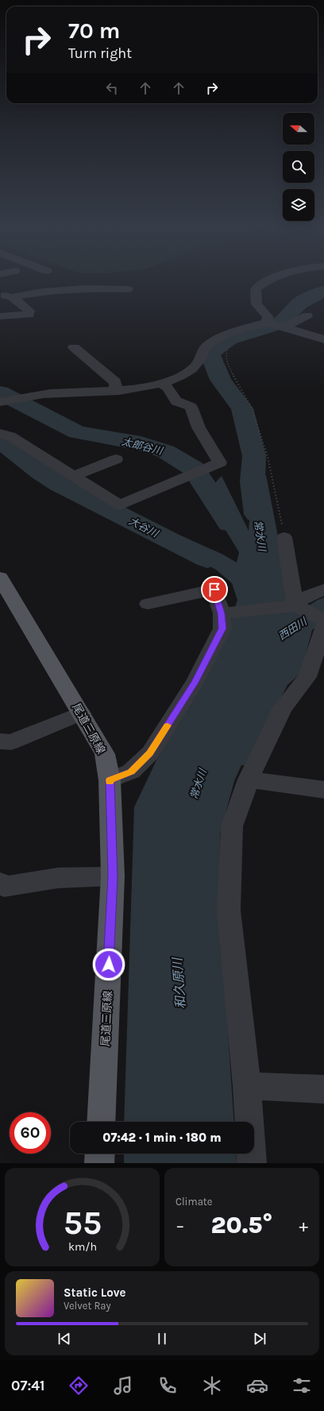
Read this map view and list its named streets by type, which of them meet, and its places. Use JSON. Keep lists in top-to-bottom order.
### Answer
{
  "streets": {
    "main road": ["尾道三原線"]
  },
  "water": [
    "太郎谷川",
    "大谷川",
    "常水川",
    "西田川",
    "和久原川"
  ],
  "north": "left",
  "page": {
    "turn": ["70 m", "Turn right"],
    "limit": "60",
    "trip": "07:42 · 1 min · 180 m",
    "tile": "Climate",
    "heat": ["−", "20.5°", "+"],
    "song": ["Static Love", "Velvet Ray"],
    "tabs": "07:41",
    "gauge": ["55", "km/h"]
  }
}
